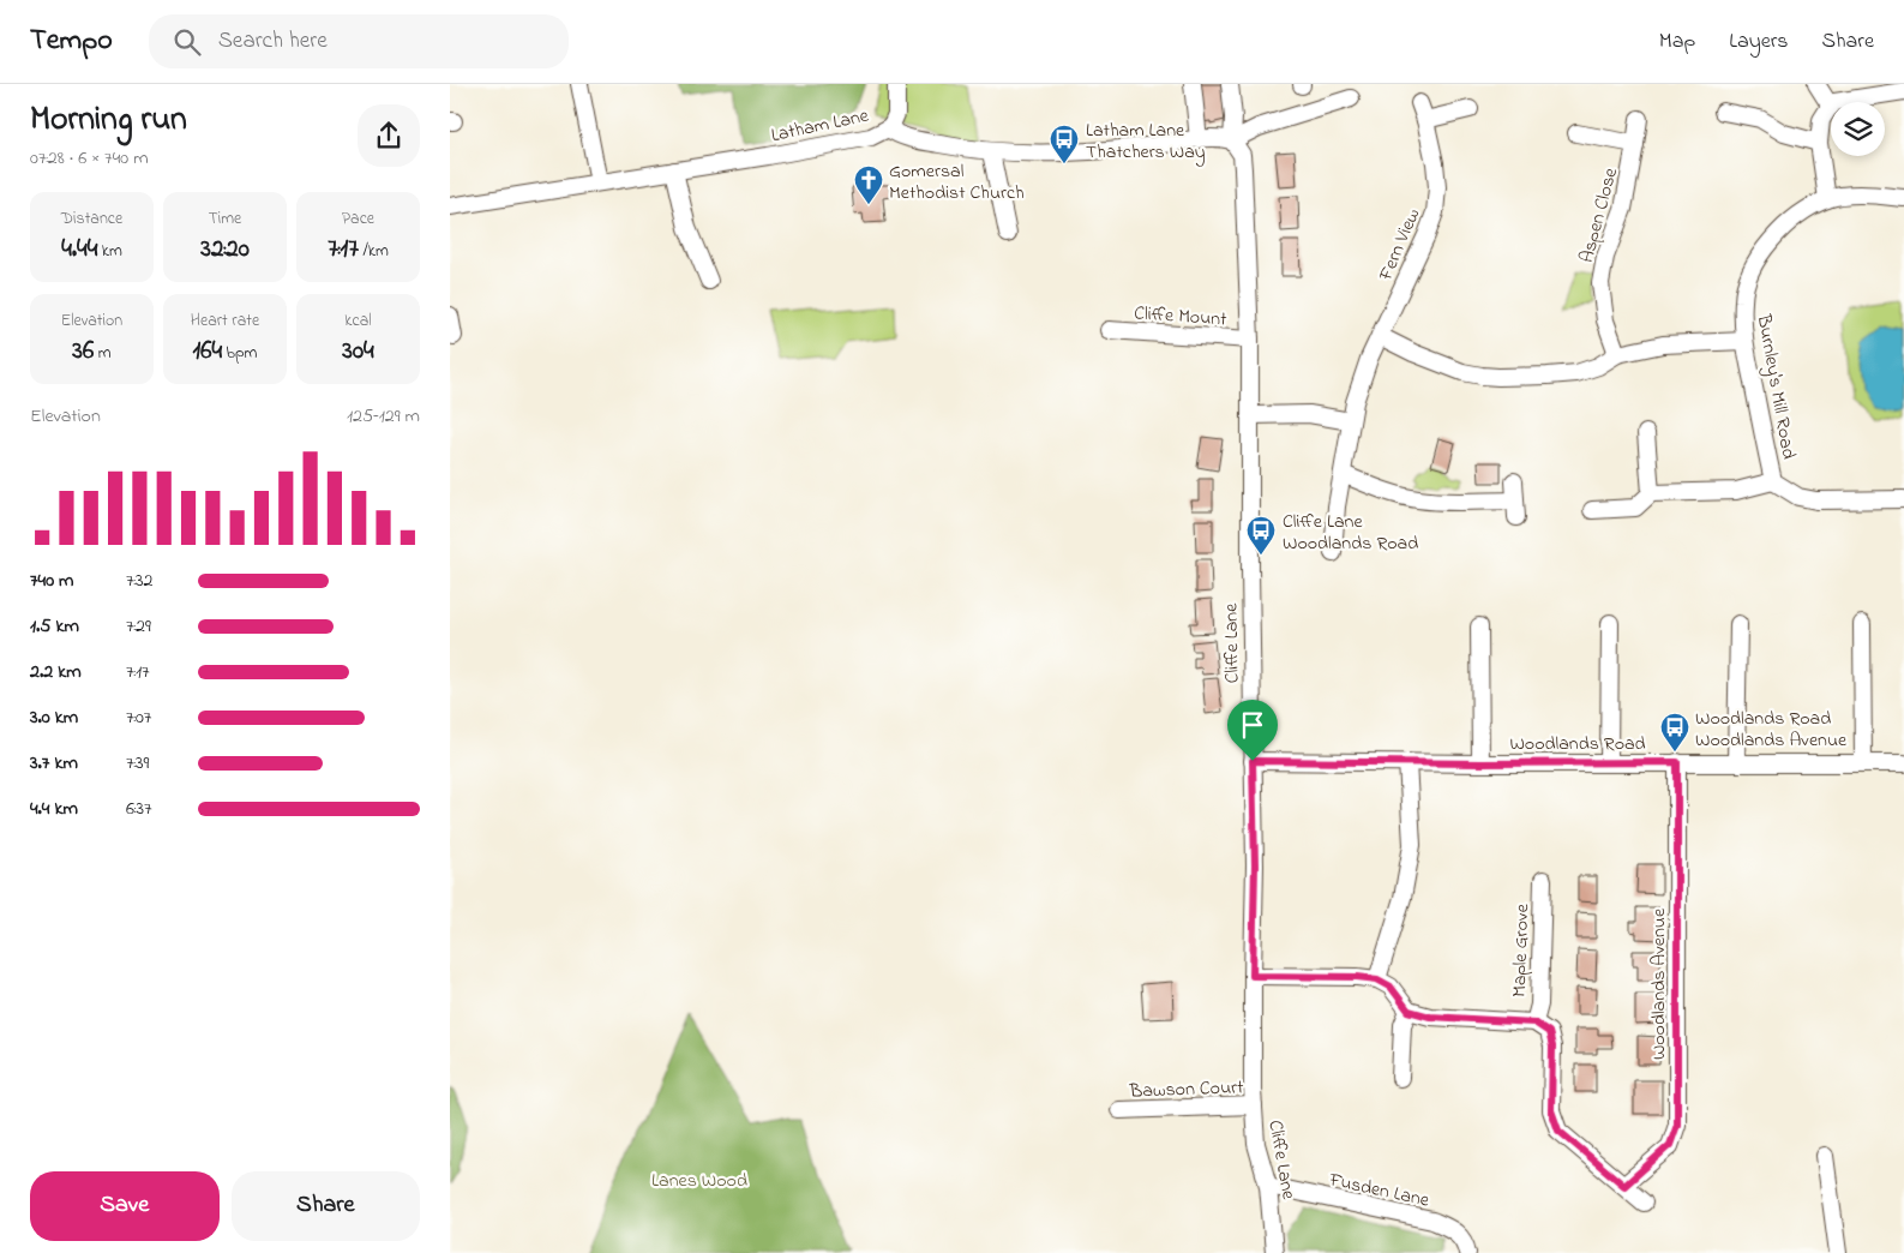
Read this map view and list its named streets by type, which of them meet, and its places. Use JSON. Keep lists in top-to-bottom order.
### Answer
{
  "streets": {
    "street": [
      "Latham Lane",
      "Aspen Close",
      "Fern View",
      "Cliffe Mount",
      "Burnley's Mill Road",
      "Cliffe Lane",
      "Woodlands Road",
      "Maple Grove",
      "Woodlands Avenue",
      "Bawson Court",
      "Fusden Lane"
    ]
  },
  "crossings": [
    ["Latham Lane", "Cliffe Lane"],
    ["Cliffe Mount", "Cliffe Lane"],
    ["Cliffe Lane", "Woodlands Road"],
    ["Cliffe Lane", "Bawson Court"],
    ["Cliffe Lane", "Fusden Lane"],
    ["Woodlands Road", "Woodlands Avenue"]
  ],
  "parks": ["Lanes Wood"],
  "places": {
    "bus stop": ["Latham Lane Thatchers Way", "Cliffe Lane Woodlands Road", "Woodlands Road Woodlands Avenue"],
    "church": ["Gomersal Methodist Church"]
  },
  "page": {
    "header": "Tempo",
    "search": "Search here",
    "nav": ["Map", "Layers", "Share"],
    "heading": ["Morning run", "07:28 · 6 × 740 m"],
    "stats": [
      ["Distance", "4.44 km"],
      ["Time", "32:20"],
      ["Pace", "7:17 /km"],
      ["Elevation", "36 m"],
      ["Heart rate", "164 bpm"],
      ["kcal", "304"]
    ],
    "chart": ["Elevation", "125–129 m"],
    "list": [
      {
        "name": "740 m",
        "note": "7:32"
      },
      {
        "name": "1.5 km",
        "note": "7:29"
      },
      {
        "name": "2.2 km",
        "note": "7:17"
      },
      {
        "name": "3.0 km",
        "note": "7:07"
      },
      {
        "name": "3.7 km",
        "note": "7:39"
      },
      {
        "name": "4.4 km",
        "note": "6:37"
      }
    ],
    "buttons": ["Save", "Share"]
  }
}
